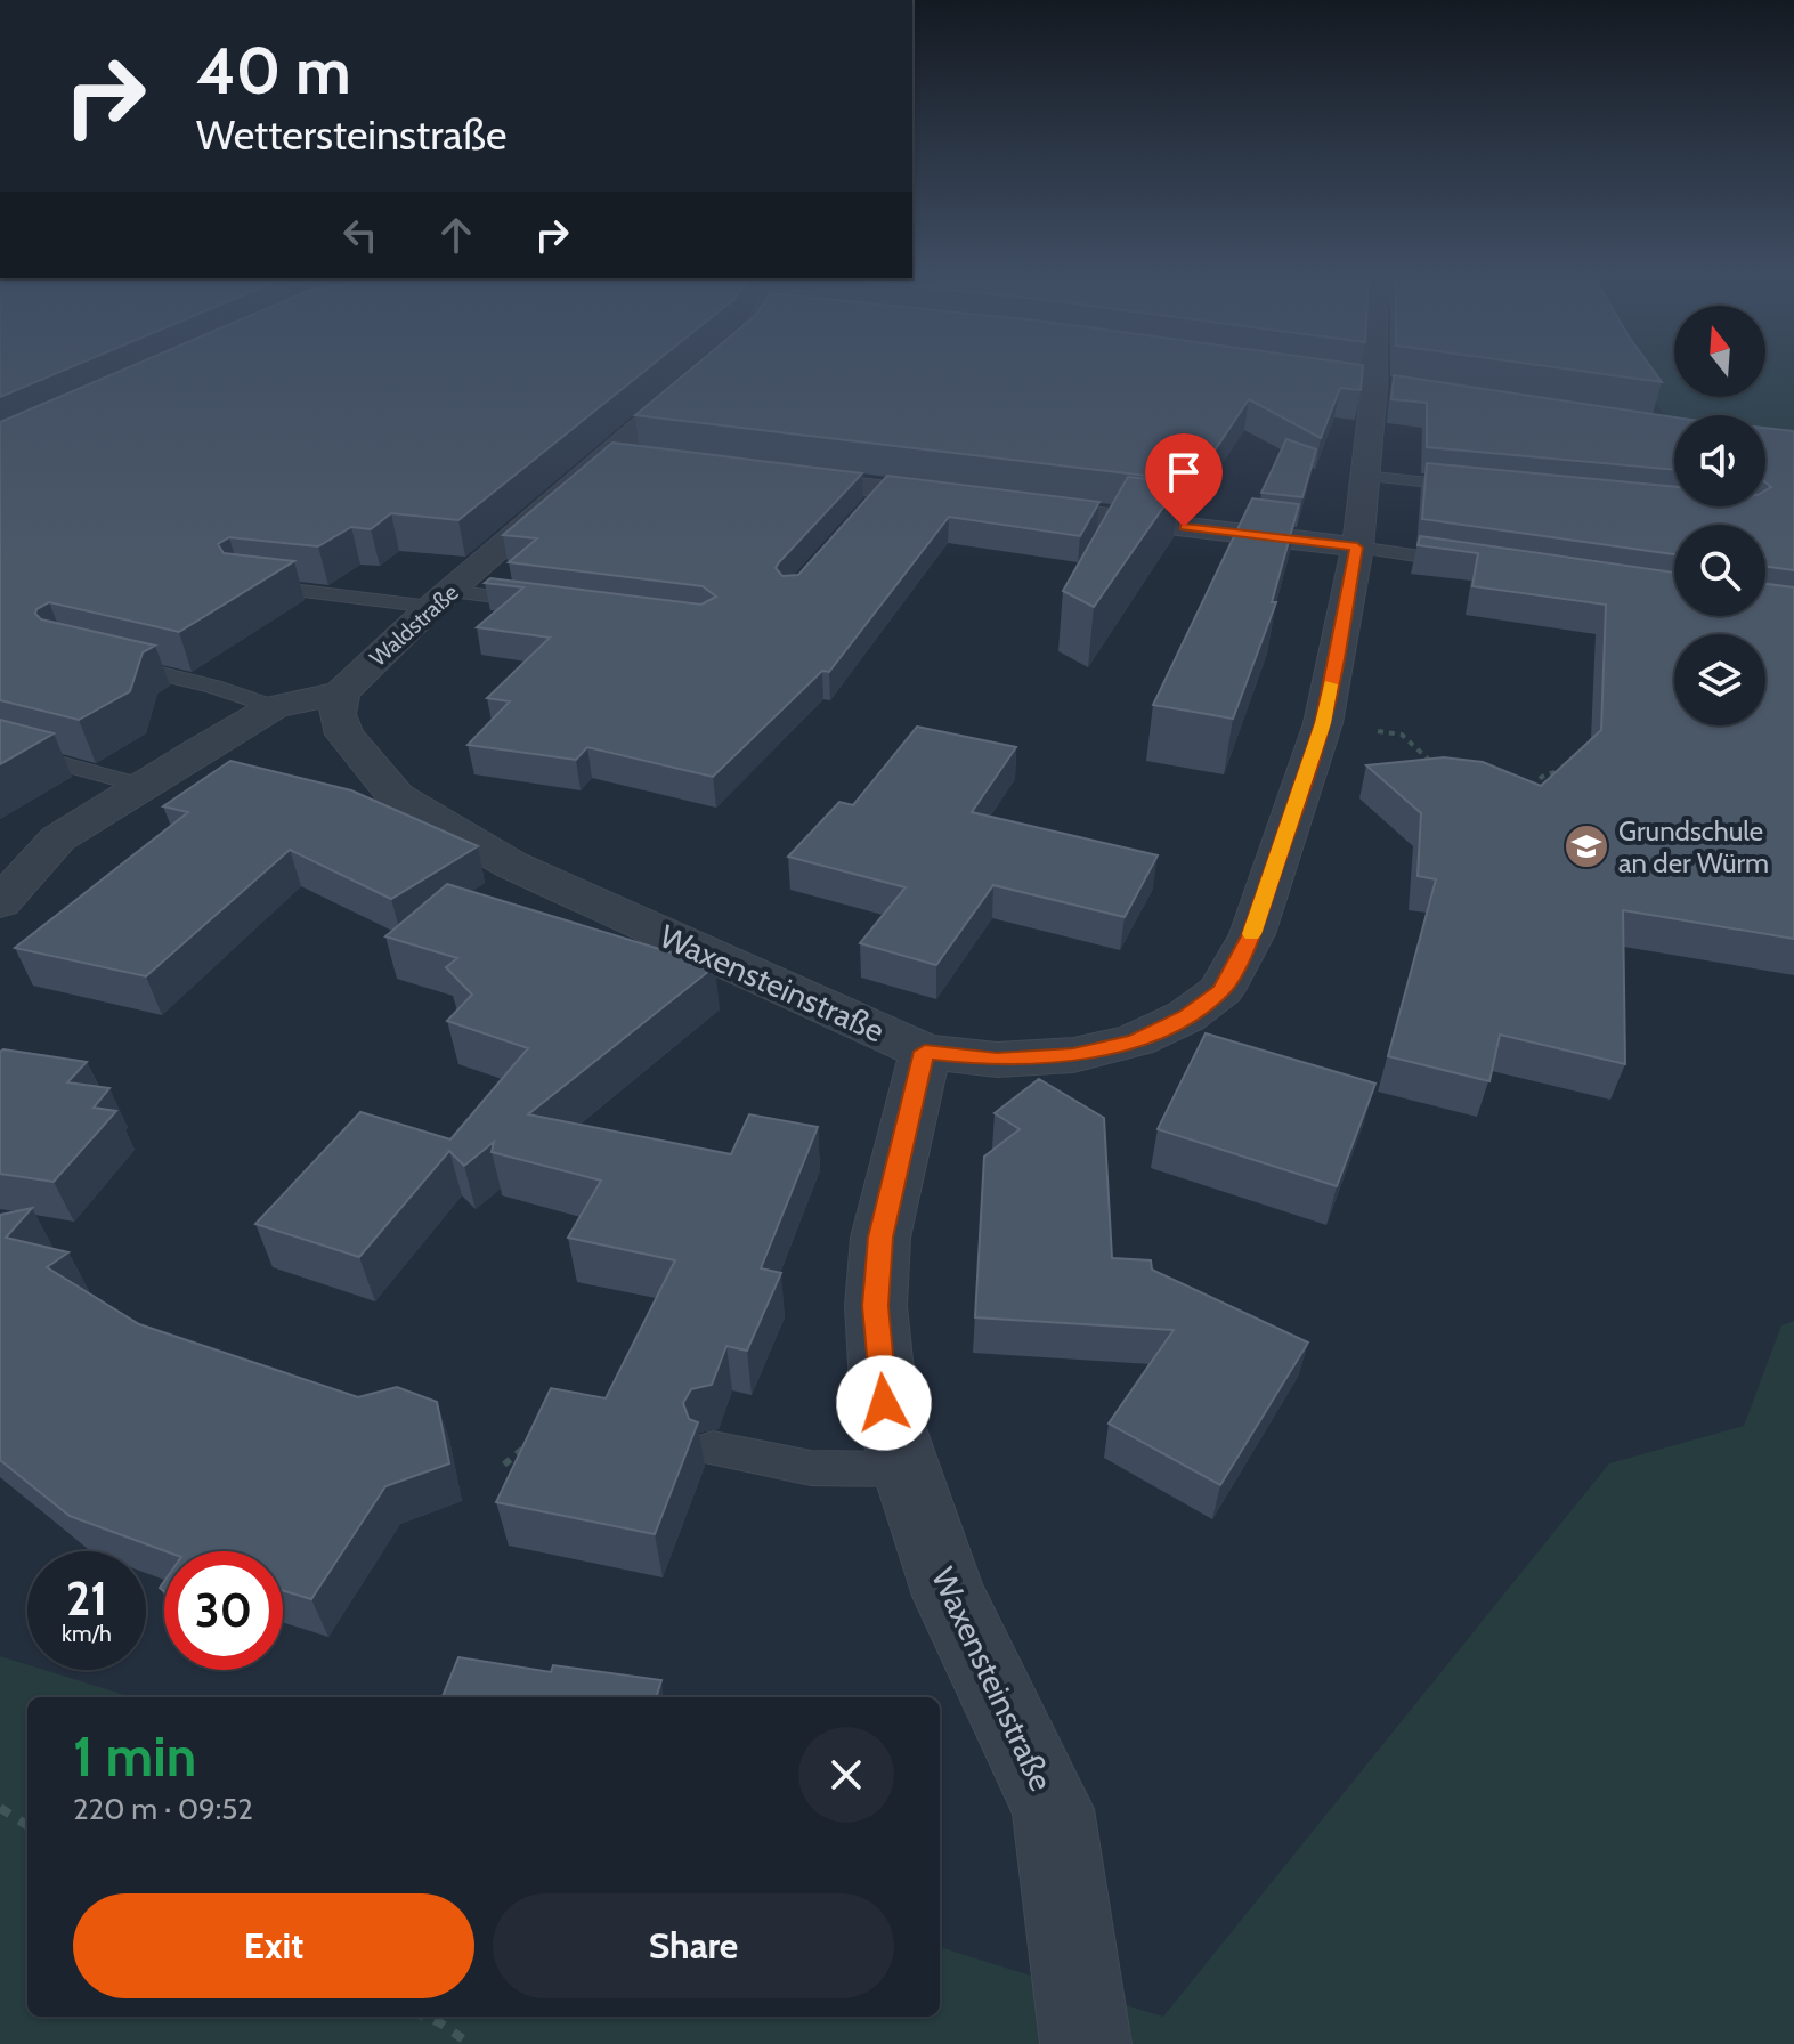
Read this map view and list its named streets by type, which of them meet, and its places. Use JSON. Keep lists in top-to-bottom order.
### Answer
{
  "streets": {
    "street": ["Waldstraße", "Waxensteinstraße"]
  },
  "crossings": [
    ["Waldstraße", "Waxensteinstraße"]
  ],
  "places": {
    "school or university": ["Grundschule an der Würm"]
  },
  "north": "top",
  "page": {
    "turn": ["40 m", "Wettersteinstraße"],
    "speed": "21 km/h",
    "limit": "30",
    "heading": ["1 min", "220 m · 09:52"],
    "buttons": ["Exit", "Share"]
  }
}
